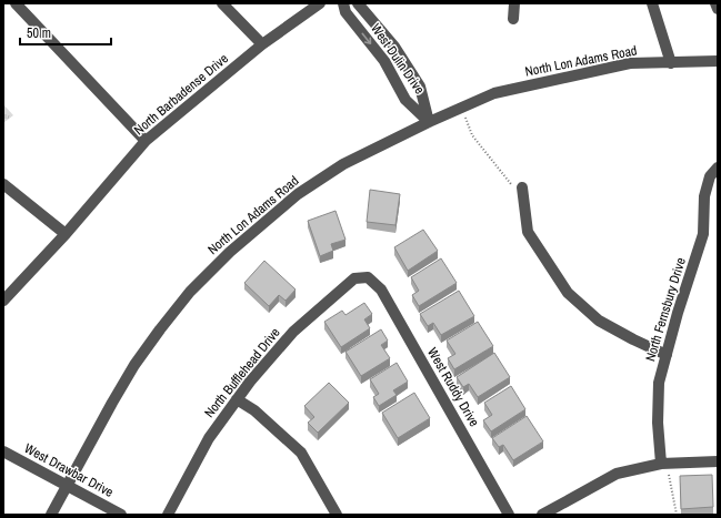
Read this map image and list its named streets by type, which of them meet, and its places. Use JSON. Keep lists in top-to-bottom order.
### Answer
{
  "streets": {
    "street": [
      "West Dulin Drive",
      "North Lon Adams Road",
      "North Barbadense Drive",
      "North Fernsbury Drive",
      "North Bufflehead Drive",
      "West Ruddy Drive",
      "West Drawbar Drive"
    ]
  },
  "crossings": [
    ["West Dulin Drive", "North Lon Adams Road"],
    ["North Lon Adams Road", "West Drawbar Drive"],
    ["North Bufflehead Drive", "West Ruddy Drive"]
  ],
  "scale_bar": "50 m"
}
